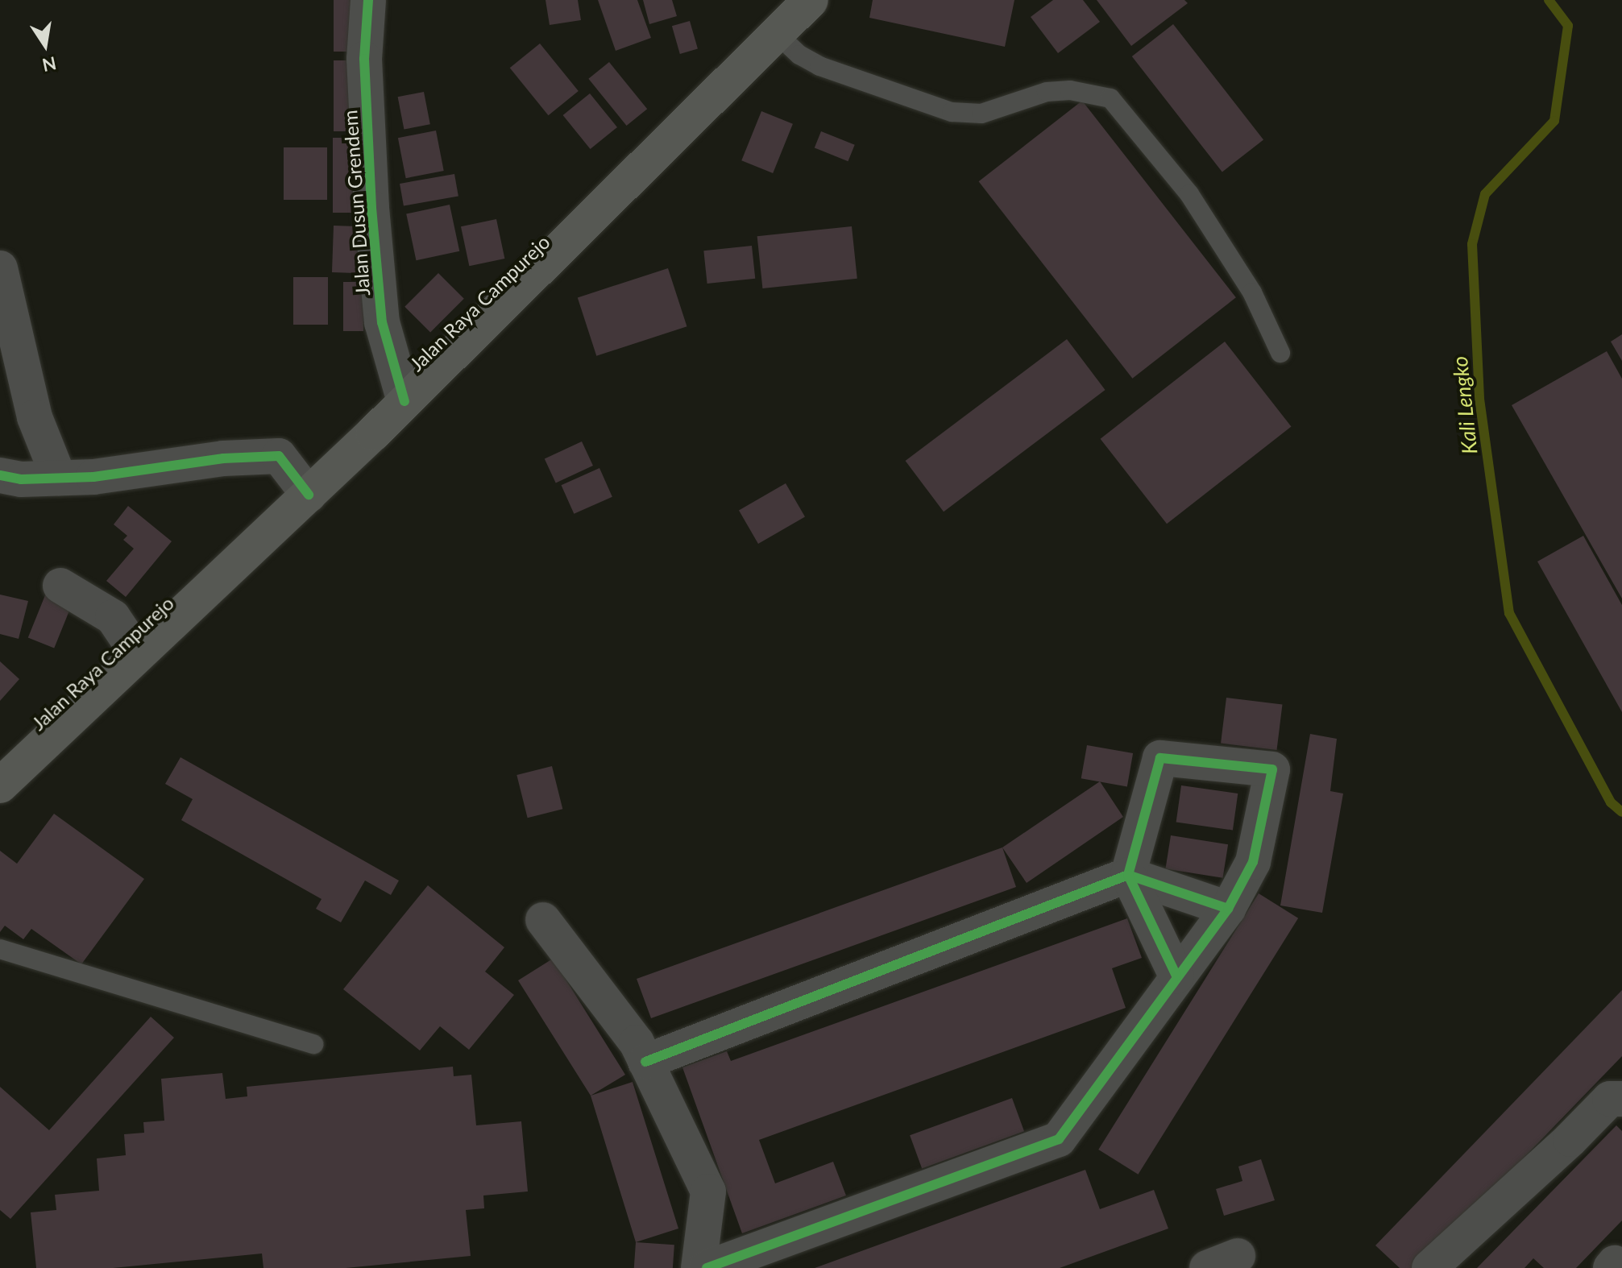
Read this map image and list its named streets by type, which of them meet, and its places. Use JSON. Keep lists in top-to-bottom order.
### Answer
{
  "streets": {
    "main road": ["Jalan Raya Campurejo"],
    "street": ["Jalan Dusun Grendem"]
  },
  "crossings": [
    ["Jalan Dusun Grendem", "Jalan Raya Campurejo"]
  ],
  "water": ["Kali Lengko"],
  "north": "bottom"
}
